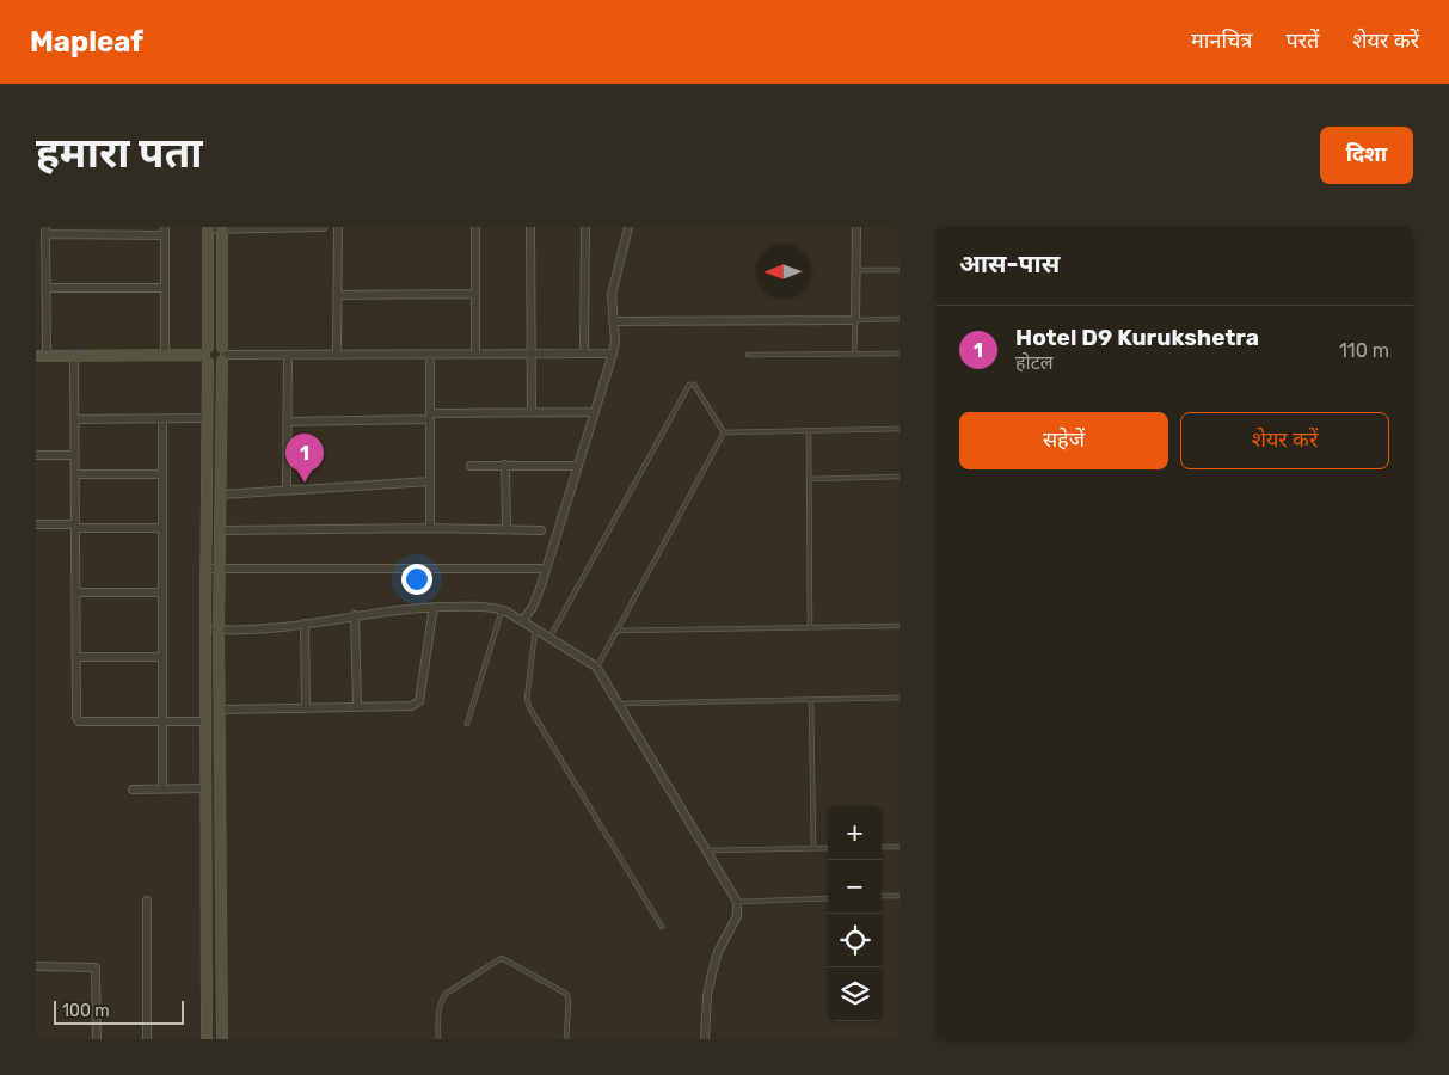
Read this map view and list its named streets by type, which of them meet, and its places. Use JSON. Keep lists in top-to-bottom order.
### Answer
{
  "scale_bar": "100 m",
  "north": "left",
  "page": {
    "header": "Mapleaf",
    "nav": ["मानचित्र", "परतें", "शेयर करें"],
    "buttons": [
      "दिशा",
      ["सहेजें", "शेयर करें"]
    ],
    "title": "हमारा पता",
    "heading": "आस-पास",
    "list": [
      {
        "mark": "1",
        "name": "Hotel D9 Kurukshetra",
        "note": "होटल",
        "value": "110 m"
      }
    ],
    "pins": "1",
    "map_buttons": ["+", "−"],
    "scale": "100 m"
  }
}
